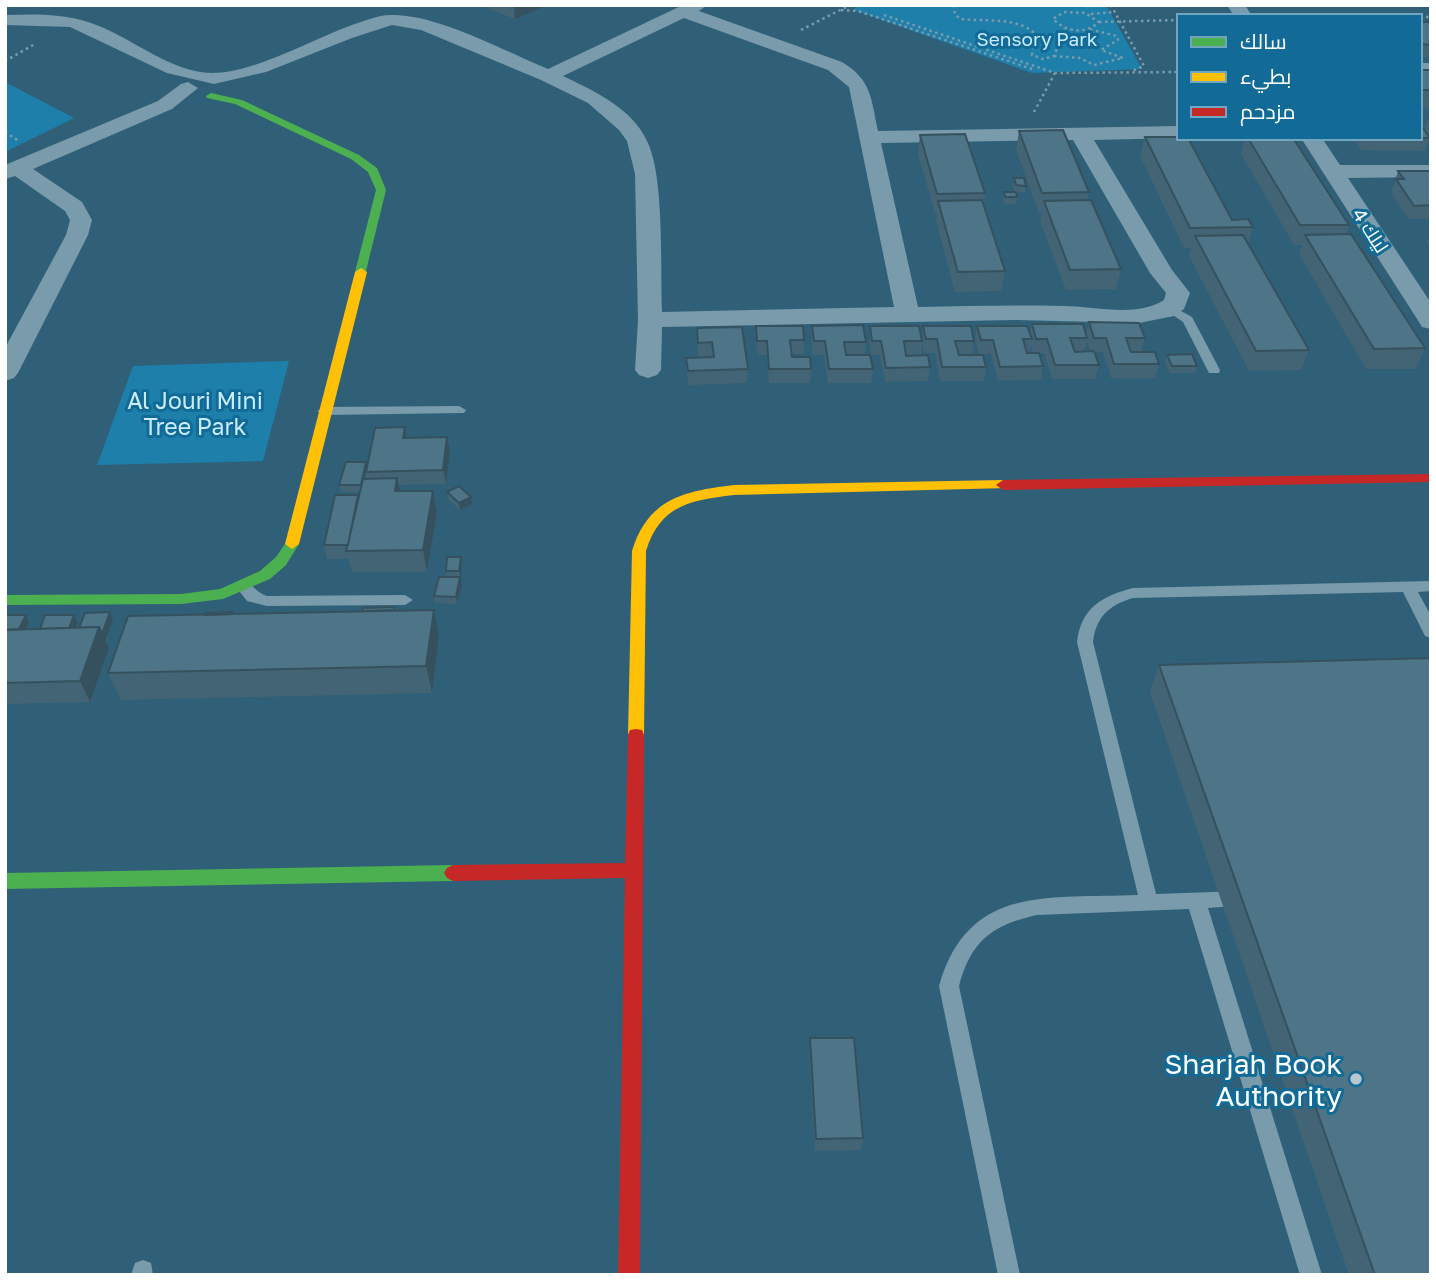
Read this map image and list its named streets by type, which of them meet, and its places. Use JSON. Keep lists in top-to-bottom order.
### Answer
{
  "streets": {
    "street": ["ليلك 4"]
  },
  "parks": ["Sensory Park", "Al Jouri Mini Tree Park"],
  "places": ["Sharjah Book Authority"],
  "legend": ["سالك", "بطيء", "مزدحم"]
}
